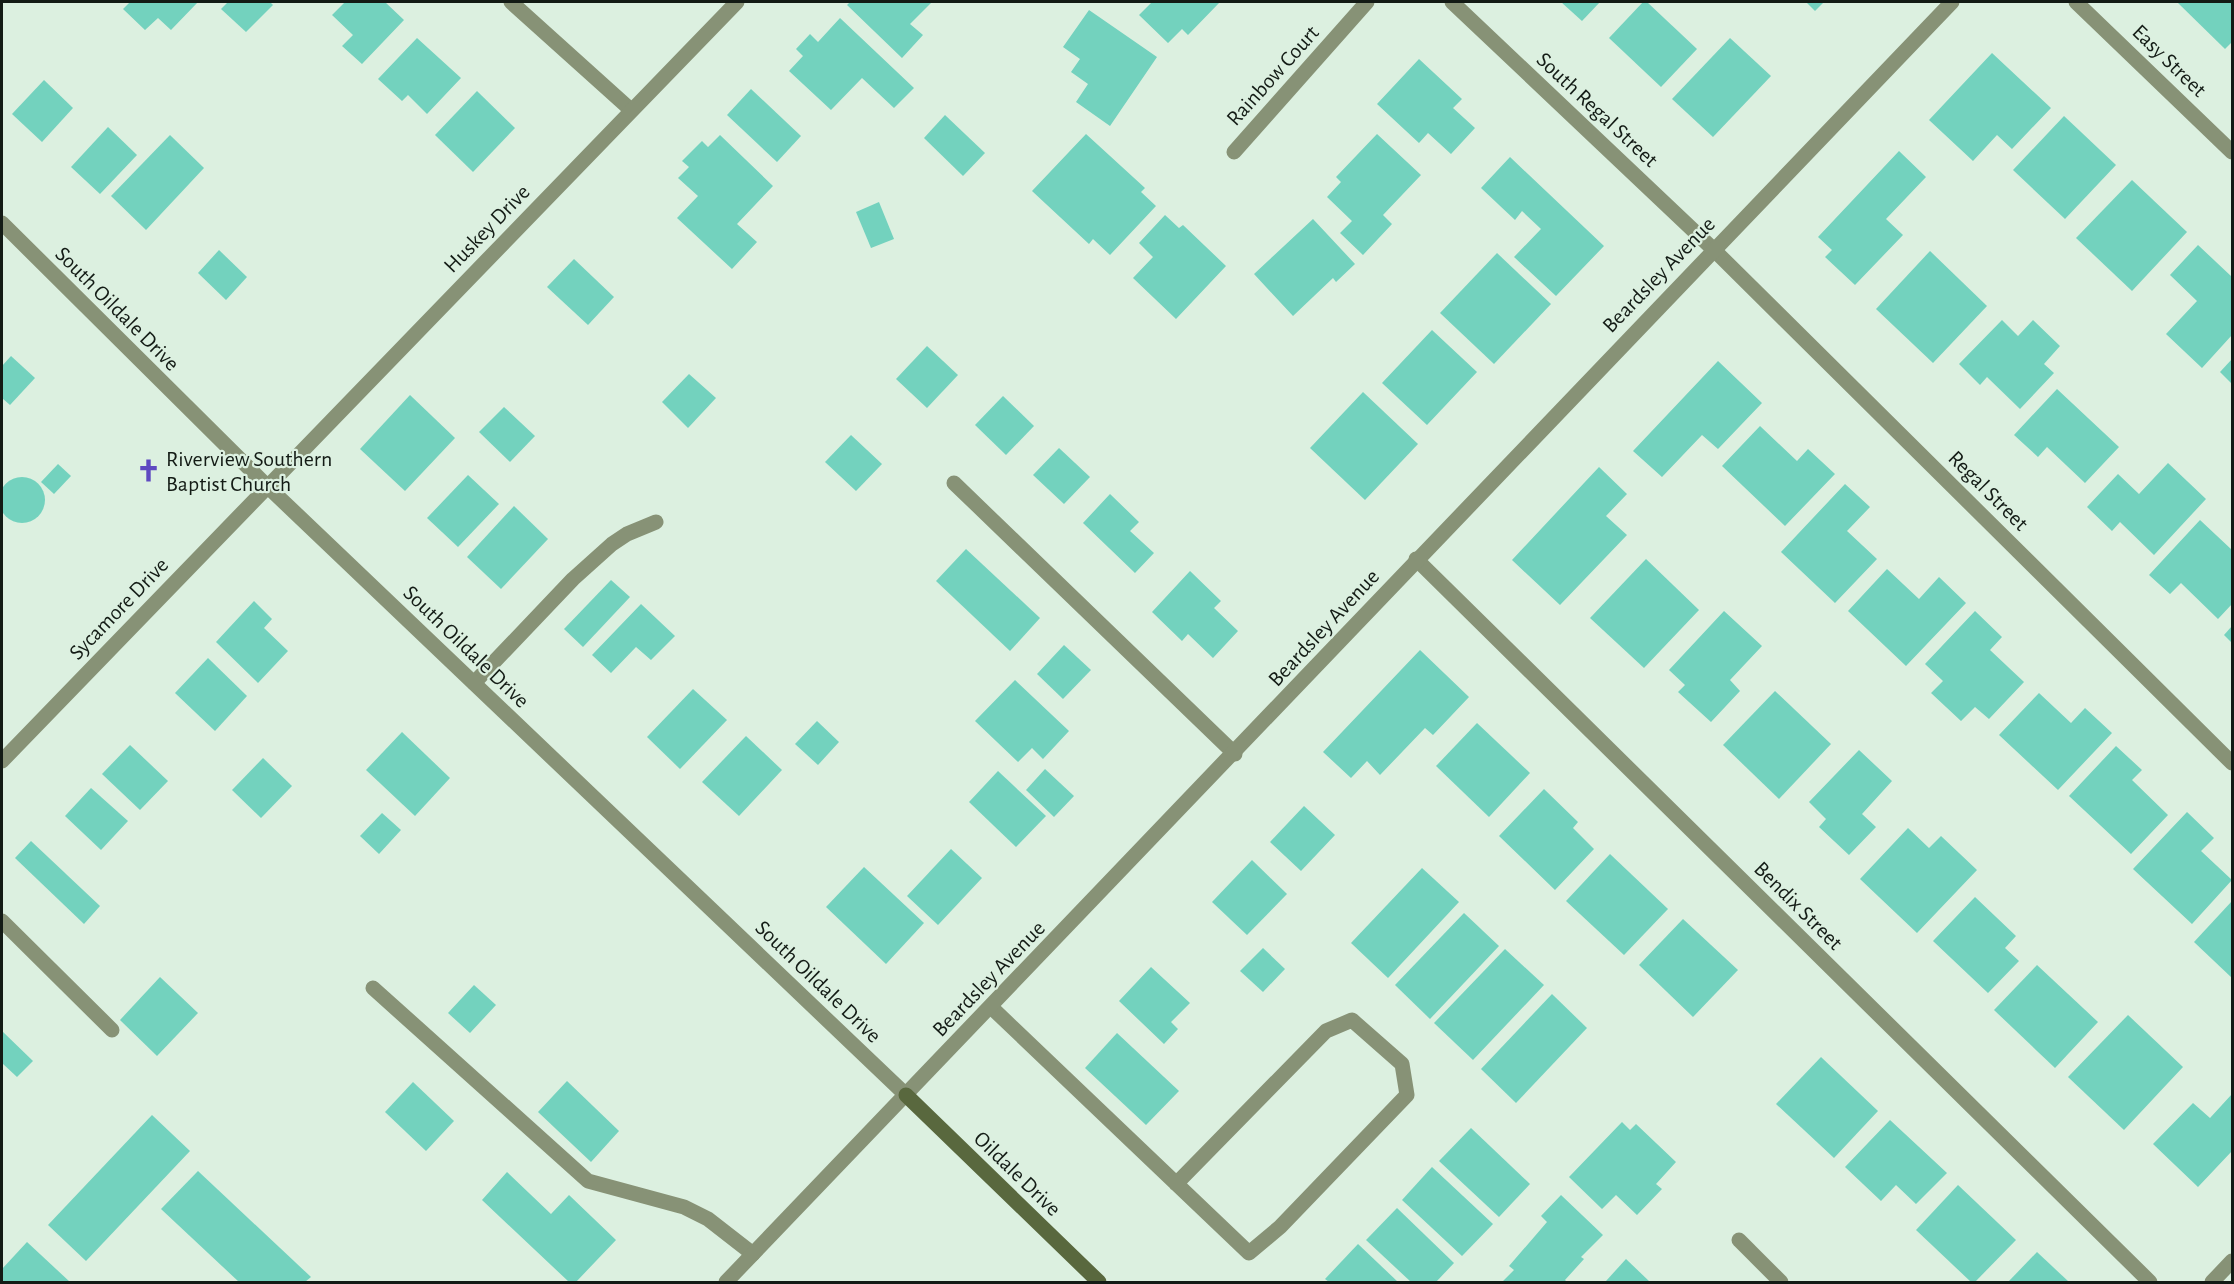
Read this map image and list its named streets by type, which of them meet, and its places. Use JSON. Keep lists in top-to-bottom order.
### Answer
{
  "streets": {
    "street": [
      "Easy Street",
      "Rainbow Court",
      "South Regal Street",
      "Huskey Drive",
      "Beardsley Avenue",
      "South Oildale Drive",
      "Regal Street",
      "Sycamore Drive",
      "Bendix Street",
      "Oildale Drive"
    ]
  },
  "crossings": [
    ["South Regal Street", "Beardsley Avenue"],
    ["South Regal Street", "Regal Street"],
    ["Huskey Drive", "South Oildale Drive"],
    ["Huskey Drive", "Sycamore Drive"],
    ["Beardsley Avenue", "South Oildale Drive"],
    ["Beardsley Avenue", "Regal Street"],
    ["Beardsley Avenue", "Bendix Street"],
    ["Beardsley Avenue", "Oildale Drive"],
    ["South Oildale Drive", "Sycamore Drive"],
    ["South Oildale Drive", "Oildale Drive"]
  ],
  "places": {
    "church": ["Riverview Southern Baptist Church"]
  }
}
